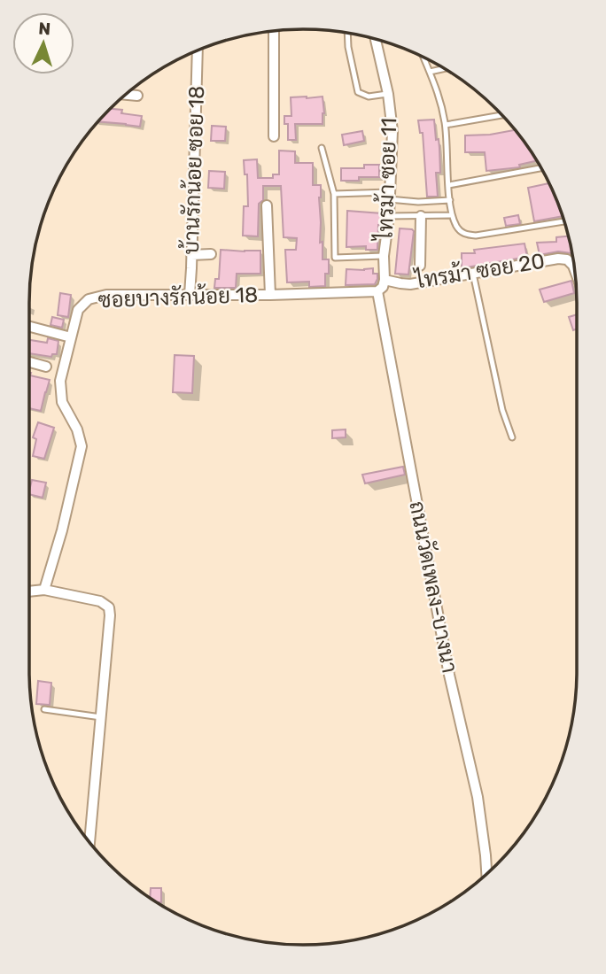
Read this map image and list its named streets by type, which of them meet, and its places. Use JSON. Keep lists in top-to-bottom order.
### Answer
{
  "streets": {
    "street": [
      "บ้านรักน้อย ซอย 18",
      "ไทรม้า ซอย 11",
      "ไทรม้า ซอย 20",
      "ซอยบางรักน้อย 18",
      "ถนนวัดเพลง-บางนา"
    ]
  },
  "crossings": [
    ["บ้านรักน้อย ซอย 18", "ซอยบางรักน้อย 18"],
    ["ไทรม้า ซอย 11", "ไทรม้า ซอย 20"],
    ["ซอยบางรักน้อย 18", "ถนนวัดเพลง-บางนา"]
  ],
  "north": "top"
}
